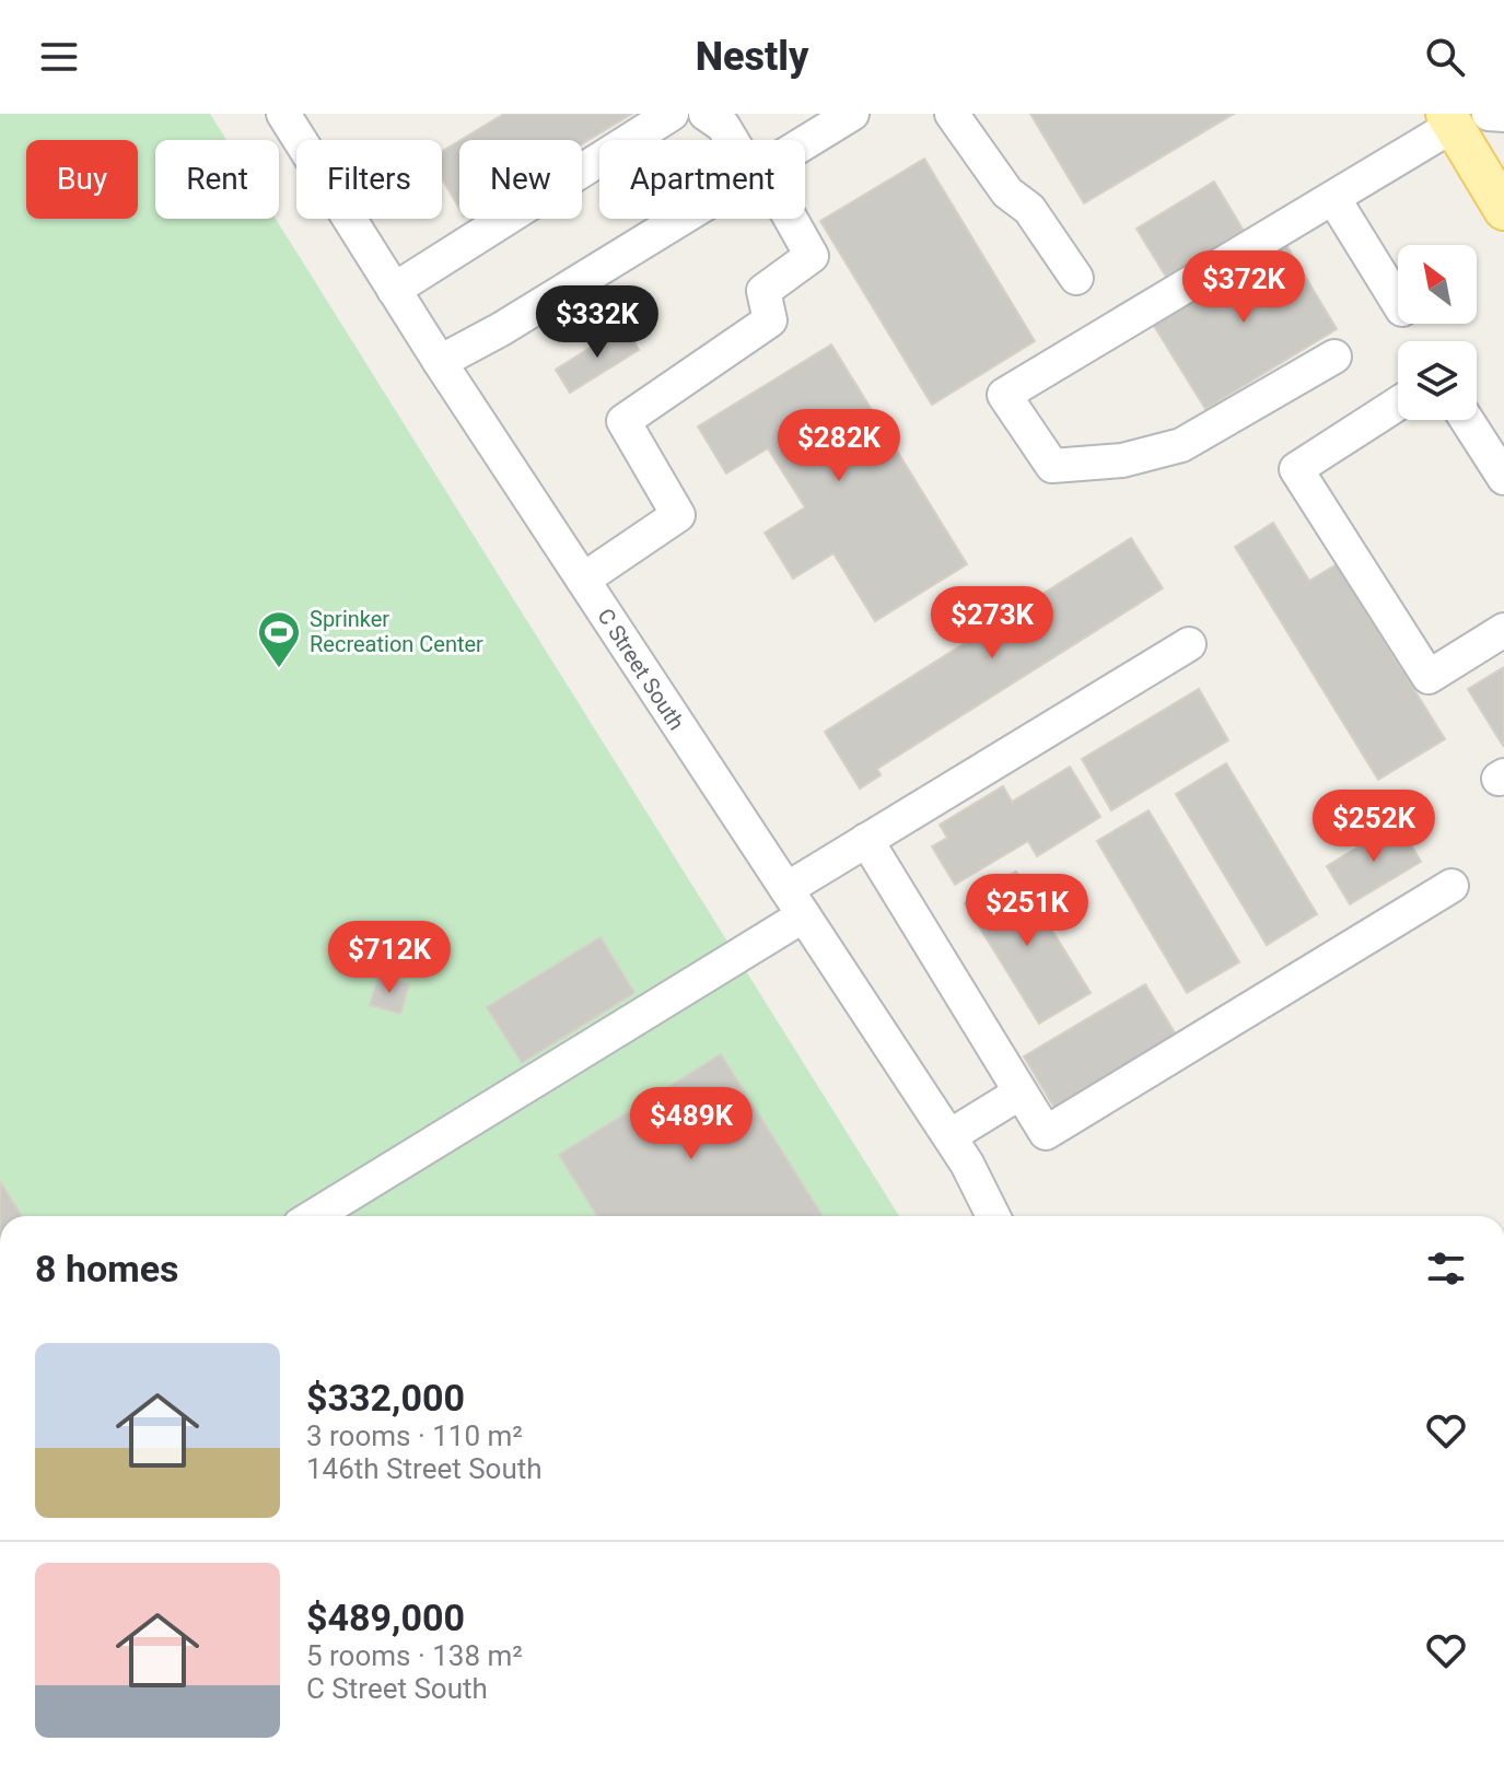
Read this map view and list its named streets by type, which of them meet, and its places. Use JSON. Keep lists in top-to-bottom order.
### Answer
{
  "streets": {
    "street": ["C Street South"]
  },
  "places": {
    "sports": ["Sprinker Recreation Center"]
  },
  "north": "top left",
  "page": {
    "header": "Nestly",
    "chip": [
      "Buy",
      "Rent",
      "Filters",
      "New",
      "Apartment"
    ],
    "price": [
      "$372K",
      "$332K",
      "$282K",
      "$273K",
      "$252K",
      "$251K",
      "$712K",
      "$489K"
    ],
    "heading": "8 homes",
    "list": [
      {
        "name": "$332,000",
        "note": "3 rooms · 110 m² · 146th Street South"
      },
      {
        "name": "$489,000",
        "note": "5 rooms · 138 m² · C Street South"
      }
    ]
  }
}
